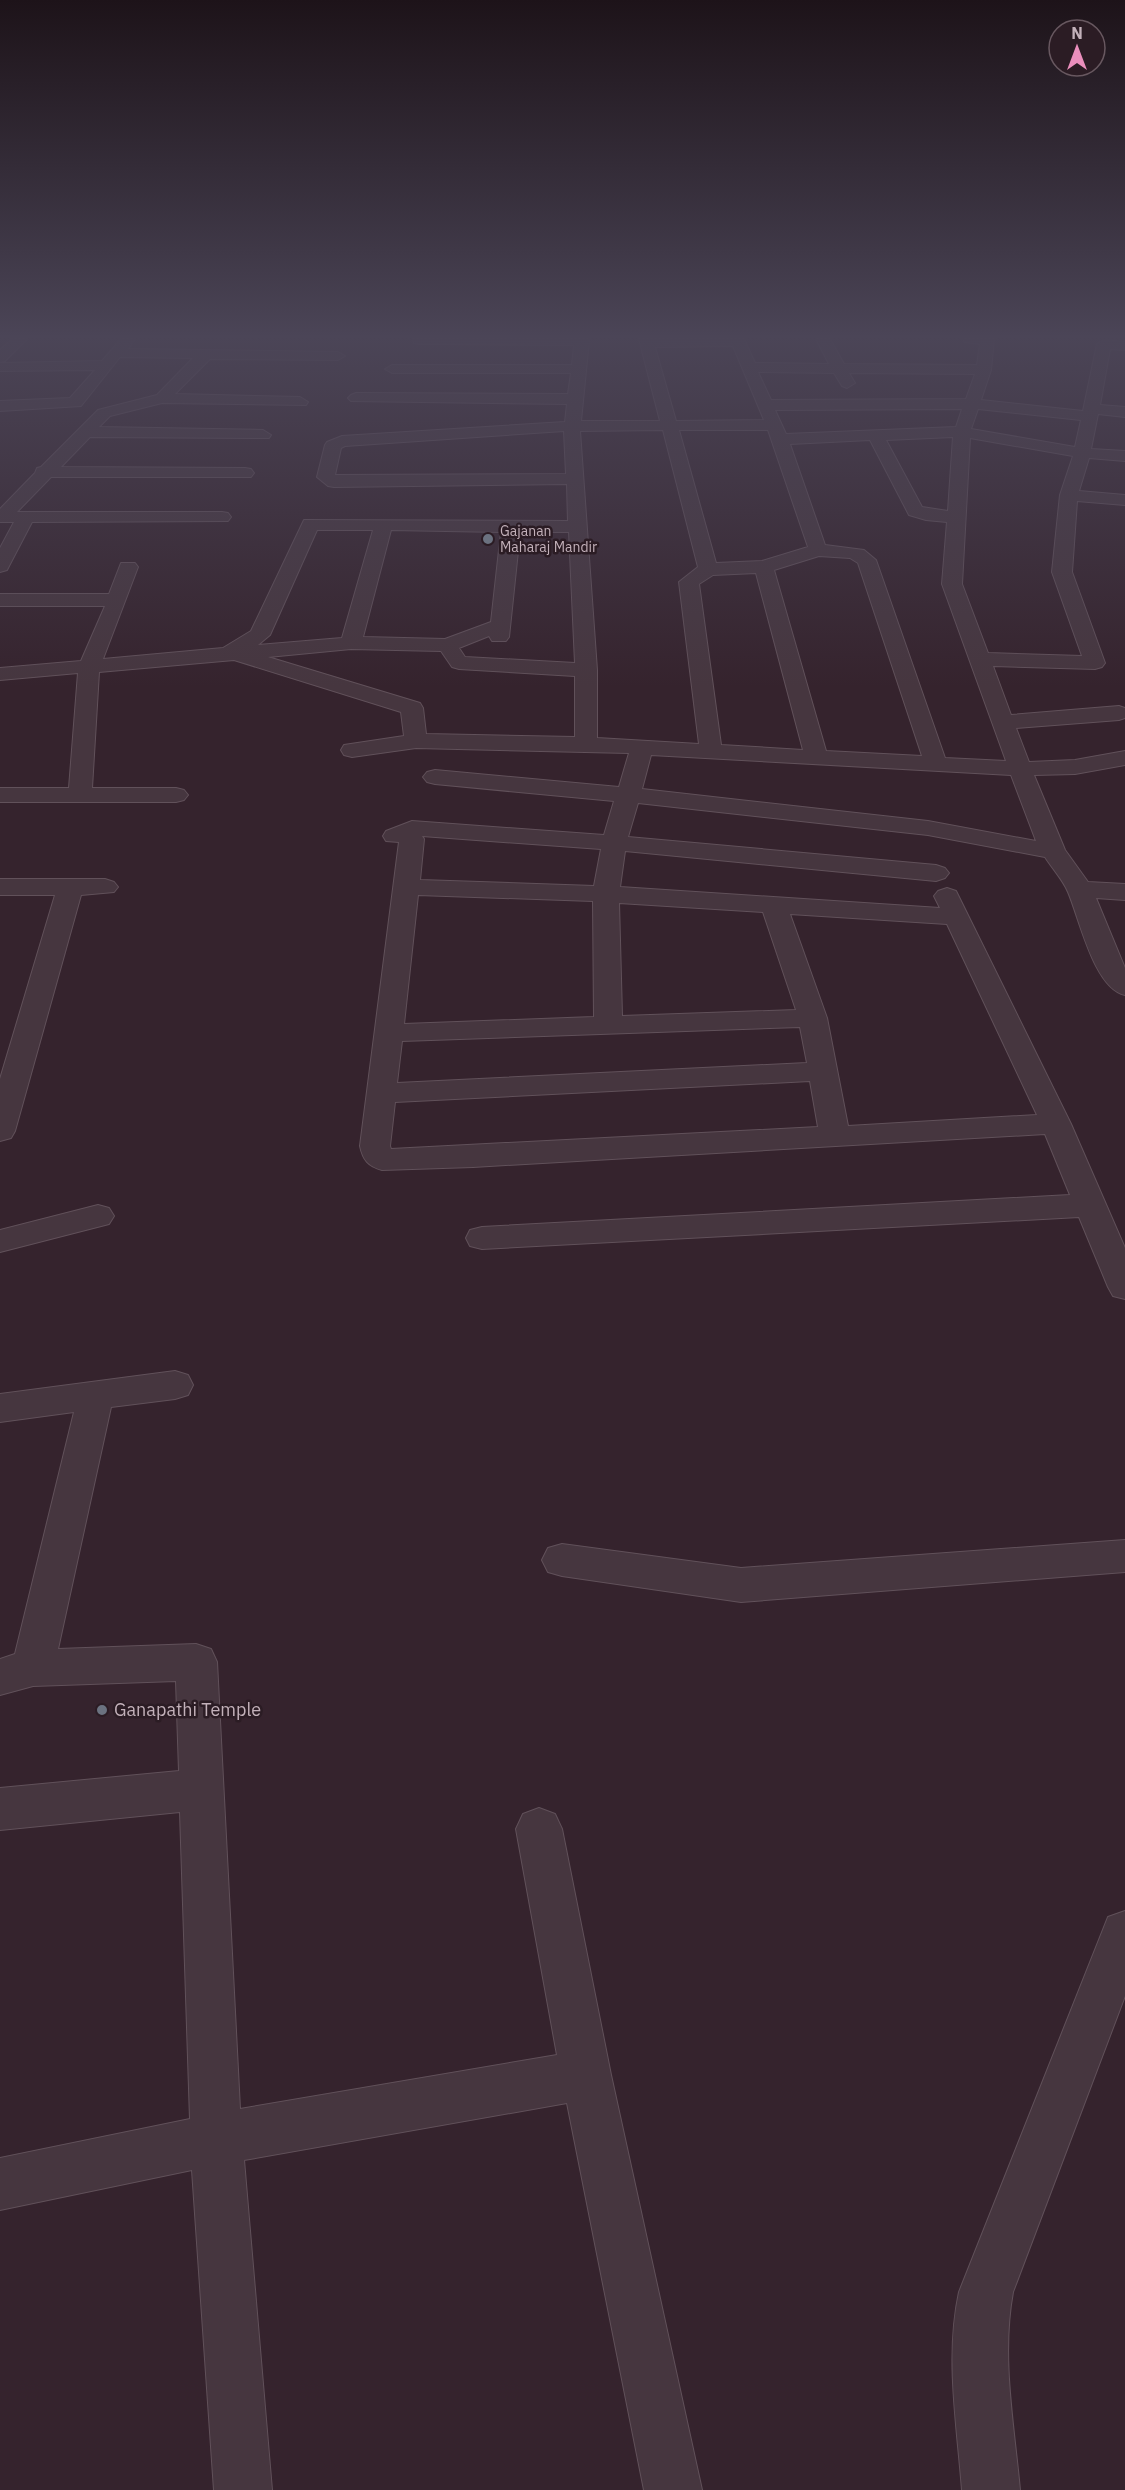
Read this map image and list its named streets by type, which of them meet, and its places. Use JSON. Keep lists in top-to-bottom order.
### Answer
{
  "places": ["Gajanan Maharaj Mandir", "Ganapathi Temple"],
  "north": "top"
}
